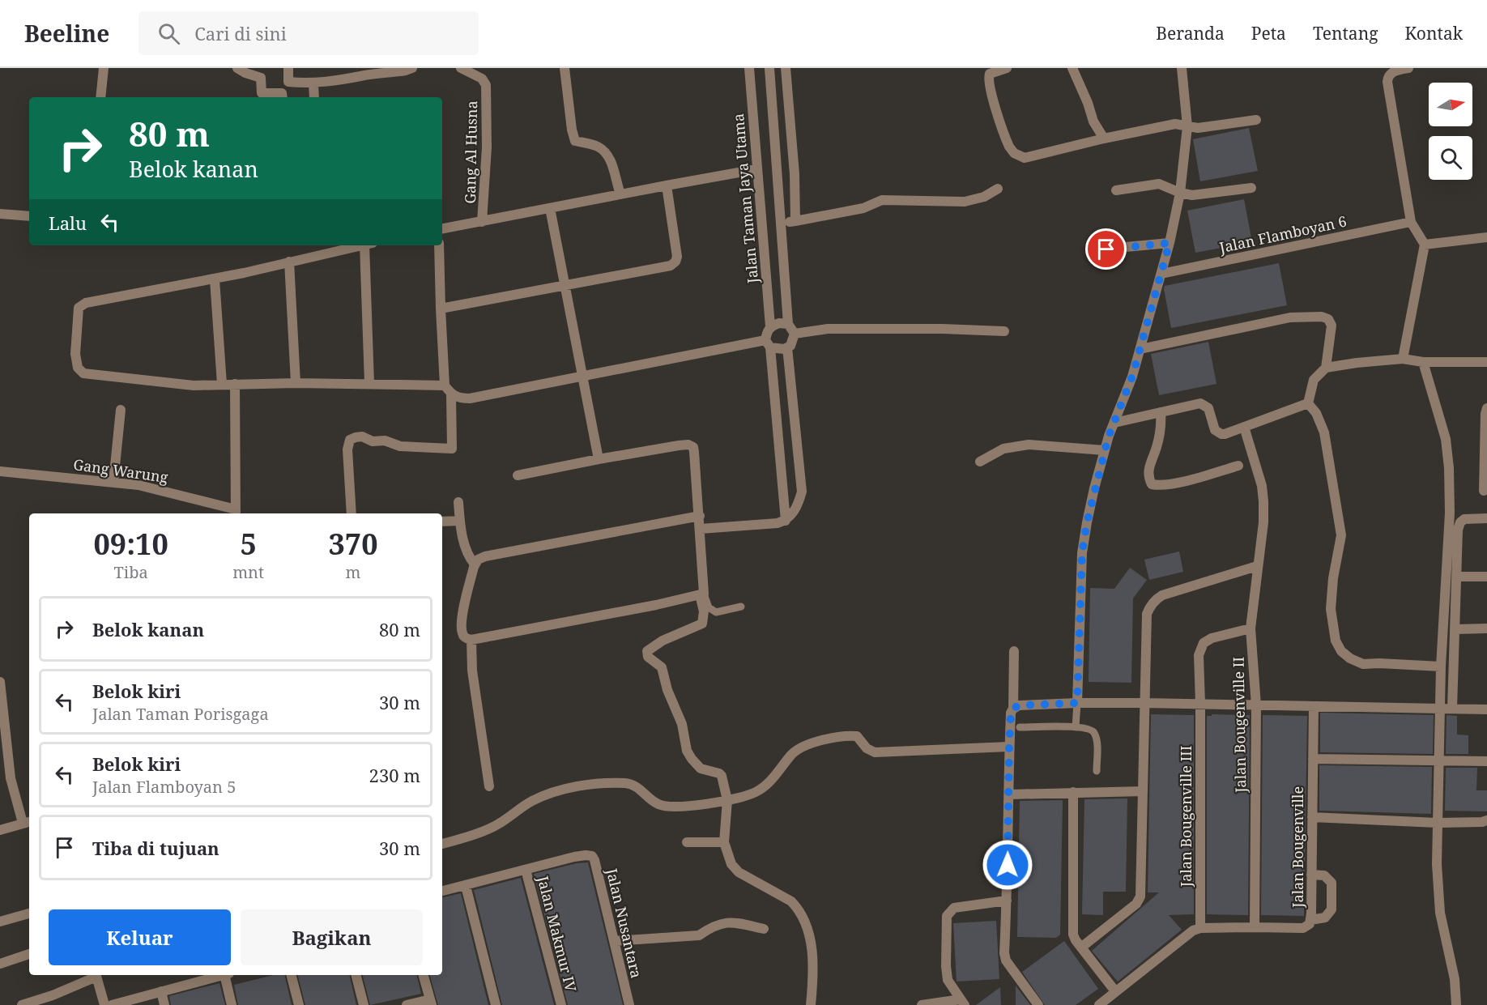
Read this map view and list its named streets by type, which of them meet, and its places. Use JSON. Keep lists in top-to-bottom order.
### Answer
{
  "streets": {
    "street": [
      "Gang Al Husna",
      "Jalan Taman Jaya Utama",
      "Jalan Flamboyan 6",
      "Gang Warung",
      "Jalan Bougenville II",
      "Jalan Bougenville III",
      "Jalan Bougenville",
      "Jalan Nusantara",
      "Jalan Makmur IV"
    ]
  },
  "crossings": [
    ["Jalan Bougenville II", "Jalan Bougenville III"],
    ["Jalan Bougenville II", "Jalan Bougenville"],
    ["Jalan Bougenville III", "Jalan Bougenville"],
    ["Jalan Nusantara", "Jalan Makmur IV"]
  ],
  "north": "right",
  "page": {
    "header": "Beeline",
    "search": "Cari di sini",
    "nav": [
      "Beranda",
      "Peta",
      "Tentang",
      "Kontak"
    ],
    "turn": ["80 m", "Belok kanan"],
    "then": "Lalu",
    "eta": [
      "09:10",
      "Tiba",
      "5",
      "mnt",
      "370",
      "m"
    ],
    "list": [
      {
        "name": "Belok kanan",
        "value": "80 m"
      },
      {
        "name": "Belok kiri",
        "note": "Jalan Taman Porisgaga",
        "value": "30 m"
      },
      {
        "name": "Belok kiri",
        "note": "Jalan Flamboyan 5",
        "value": "230 m"
      },
      {
        "name": "Tiba di tujuan",
        "value": "30 m"
      }
    ],
    "buttons": ["Keluar", "Bagikan"]
  }
}
